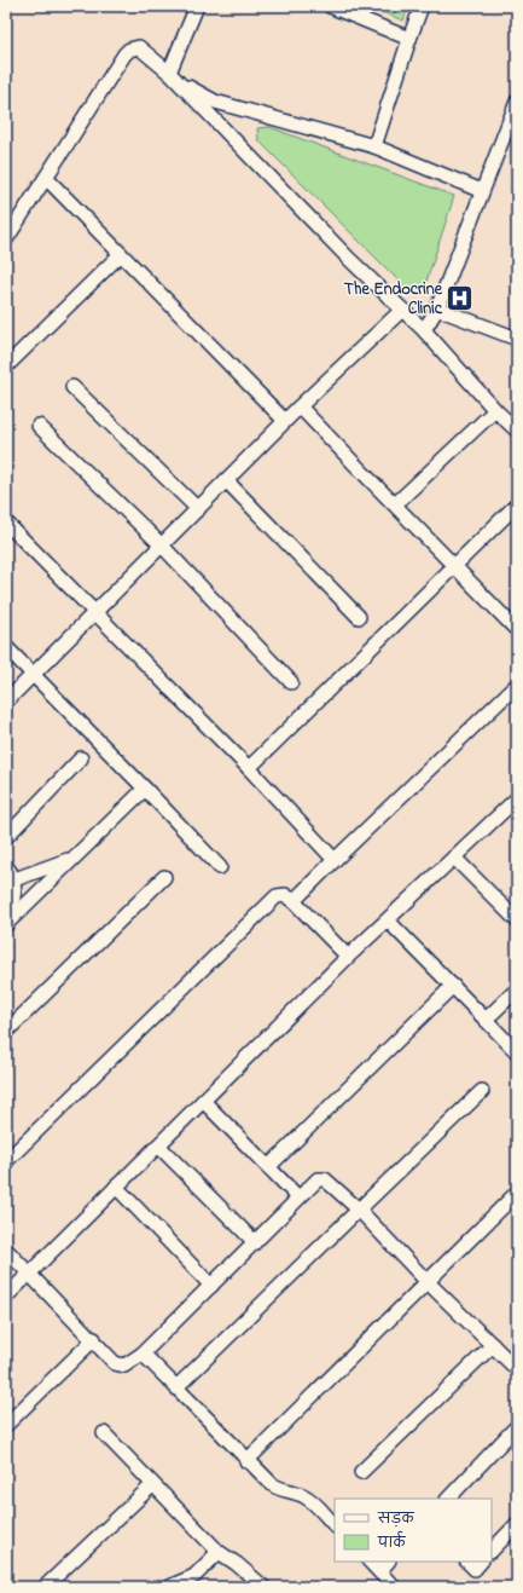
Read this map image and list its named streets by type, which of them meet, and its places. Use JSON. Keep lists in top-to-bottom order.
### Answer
{
  "places": {
    "hospital": ["The Endocrine Clinic"]
  },
  "legend": ["सड़क", "पार्क"]
}
